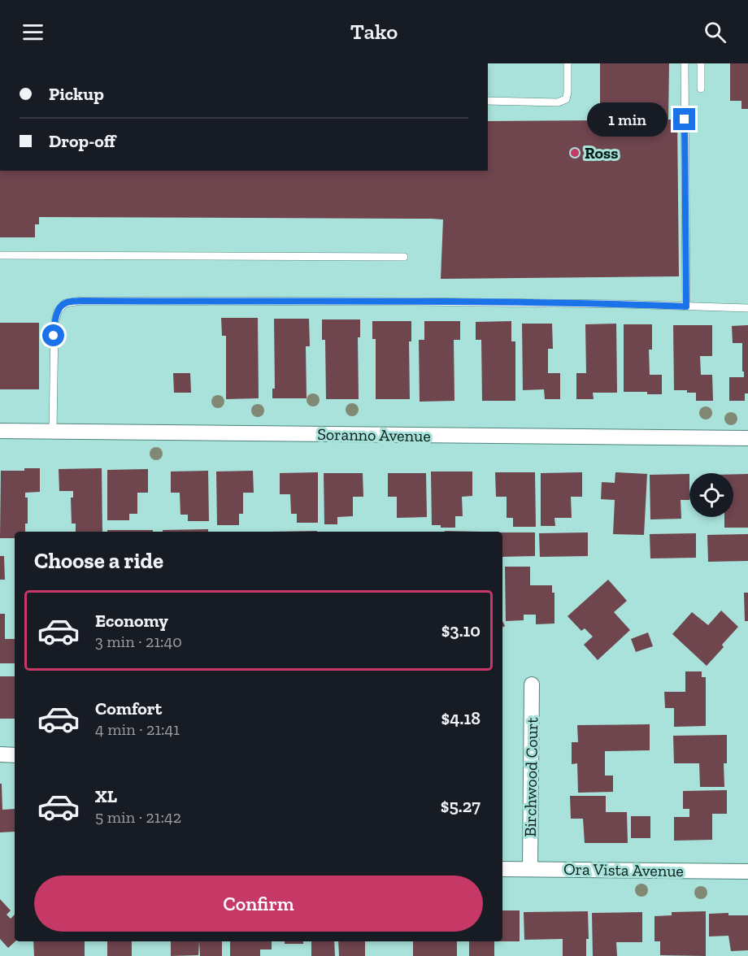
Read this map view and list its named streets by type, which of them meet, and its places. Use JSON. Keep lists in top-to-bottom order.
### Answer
{
  "streets": {
    "street": ["Soranno Avenue", "Birchwood Court", "Ora Vista Avenue"]
  },
  "crossings": [
    ["Birchwood Court", "Ora Vista Avenue"]
  ],
  "places": ["Ross"],
  "page": {
    "header": "Tako",
    "banner": ["Pickup", "Drop-off"],
    "bubble": "1 min",
    "heading": "Choose a ride",
    "list": [
      {
        "name": "Economy",
        "note": "3 min · 21:40",
        "value": "$3.10"
      },
      {
        "name": "Comfort",
        "note": "4 min · 21:41",
        "value": "$4.18"
      },
      {
        "name": "XL",
        "note": "5 min · 21:42",
        "value": "$5.27"
      }
    ],
    "buttons": "Confirm"
  }
}
